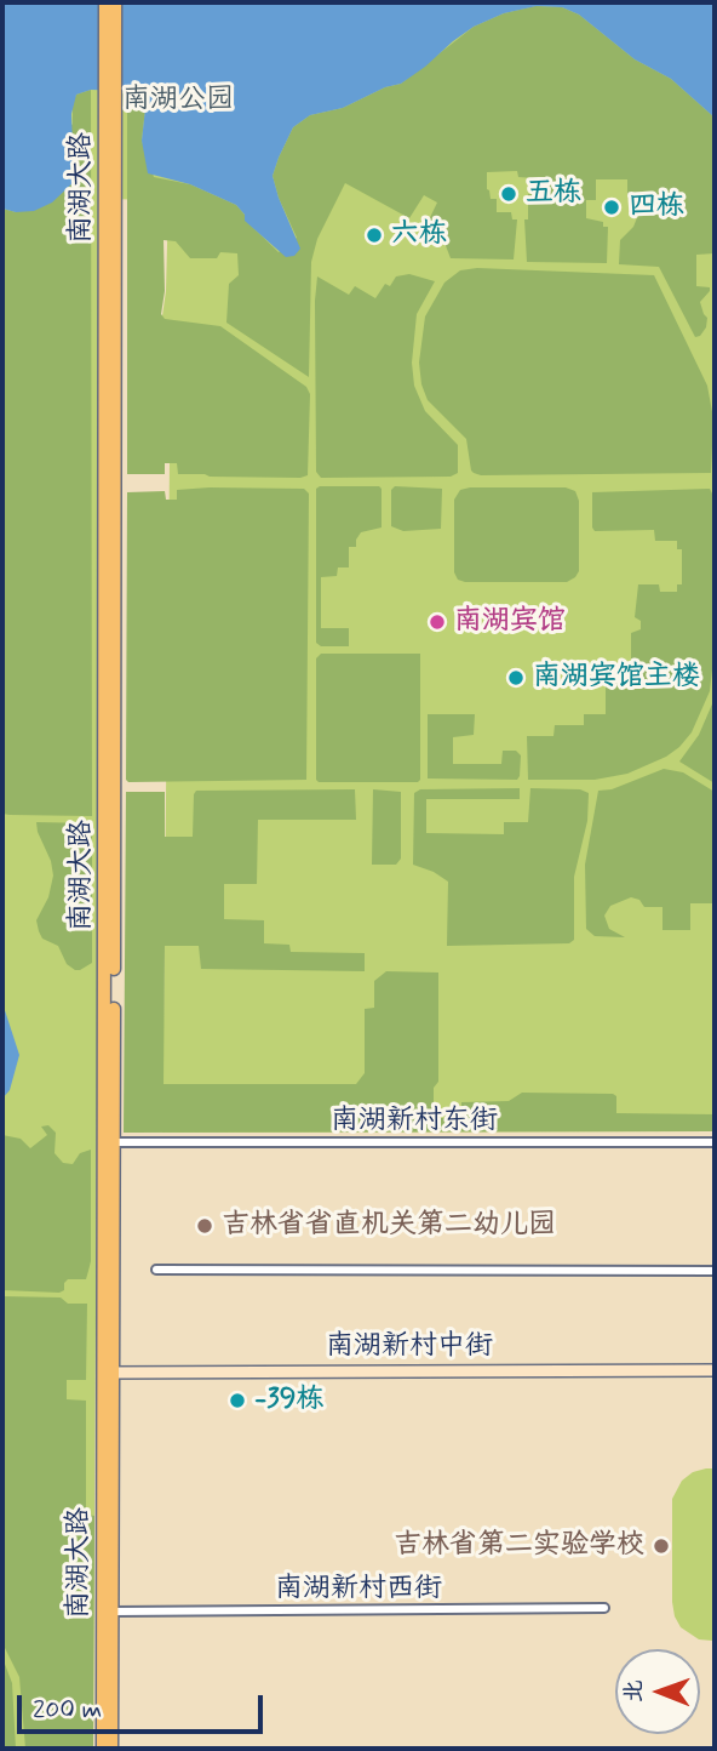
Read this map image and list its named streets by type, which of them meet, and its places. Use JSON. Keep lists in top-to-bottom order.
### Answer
{
  "streets": {
    "main road": ["南湖大路"],
    "street": ["南湖新村东街", "南湖新村中街", "南湖新村西街"]
  },
  "crossings": [
    ["南湖大路", "南湖新村东街"],
    ["南湖大路", "南湖新村中街"],
    ["南湖大路", "南湖新村西街"]
  ],
  "parks": ["南湖公园"],
  "places": [
    "五栋",
    "四栋",
    "六栋",
    "南湖宾馆",
    "南湖宾馆主楼",
    "吉林省省直机关第二幼儿园",
    "-39栋",
    "吉林省第二实验学校"
  ],
  "scale_bar": "200 m",
  "north": "left"
}
